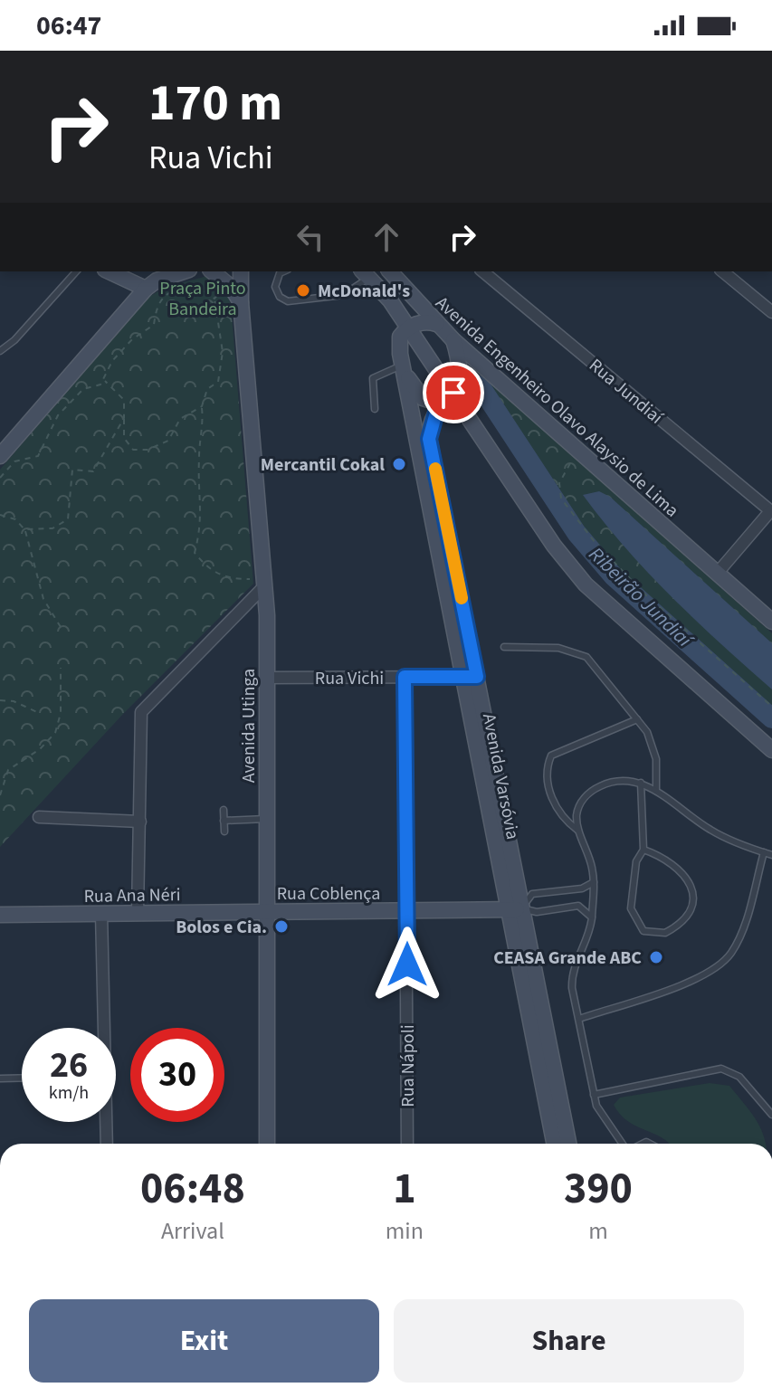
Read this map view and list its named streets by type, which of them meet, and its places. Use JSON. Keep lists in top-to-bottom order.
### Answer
{
  "streets": {
    "main road": [
      "Avenida Engenheiro Olavo Alaysio de Lima",
      "Avenida Utinga",
      "Avenida Varsóvia",
      "Rua Coblença",
      "Rua Ana Néri"
    ],
    "street": ["Rua Jundiaí", "Rua Vichi", "Rua Nápoli"]
  },
  "crossings": [
    ["Rua Vichi", "Avenida Utinga"],
    ["Rua Vichi", "Avenida Varsóvia"],
    ["Rua Vichi", "Rua Nápoli"],
    ["Avenida Utinga", "Rua Coblença"],
    ["Avenida Utinga", "Rua Ana Néri"],
    ["Avenida Varsóvia", "Rua Coblença"],
    ["Rua Coblença", "Rua Ana Néri"],
    ["Rua Coblença", "Rua Nápoli"]
  ],
  "water": ["Ribeirão Jundiaí"],
  "parks": ["Praça Pinto Bandeira"],
  "places": [
    "McDonald's",
    "Mercantil Cokal",
    "Bolos e Cia.",
    "CEASA Grande ABC"
  ],
  "page": {
    "status": "06:47",
    "turn": ["170 m", "Rua Vichi"],
    "speed": "26 km/h",
    "limit": "30",
    "eta": [
      "06:48",
      "Arrival",
      "1",
      "min",
      "390",
      "m"
    ],
    "buttons": ["Exit", "Share"]
  }
}
